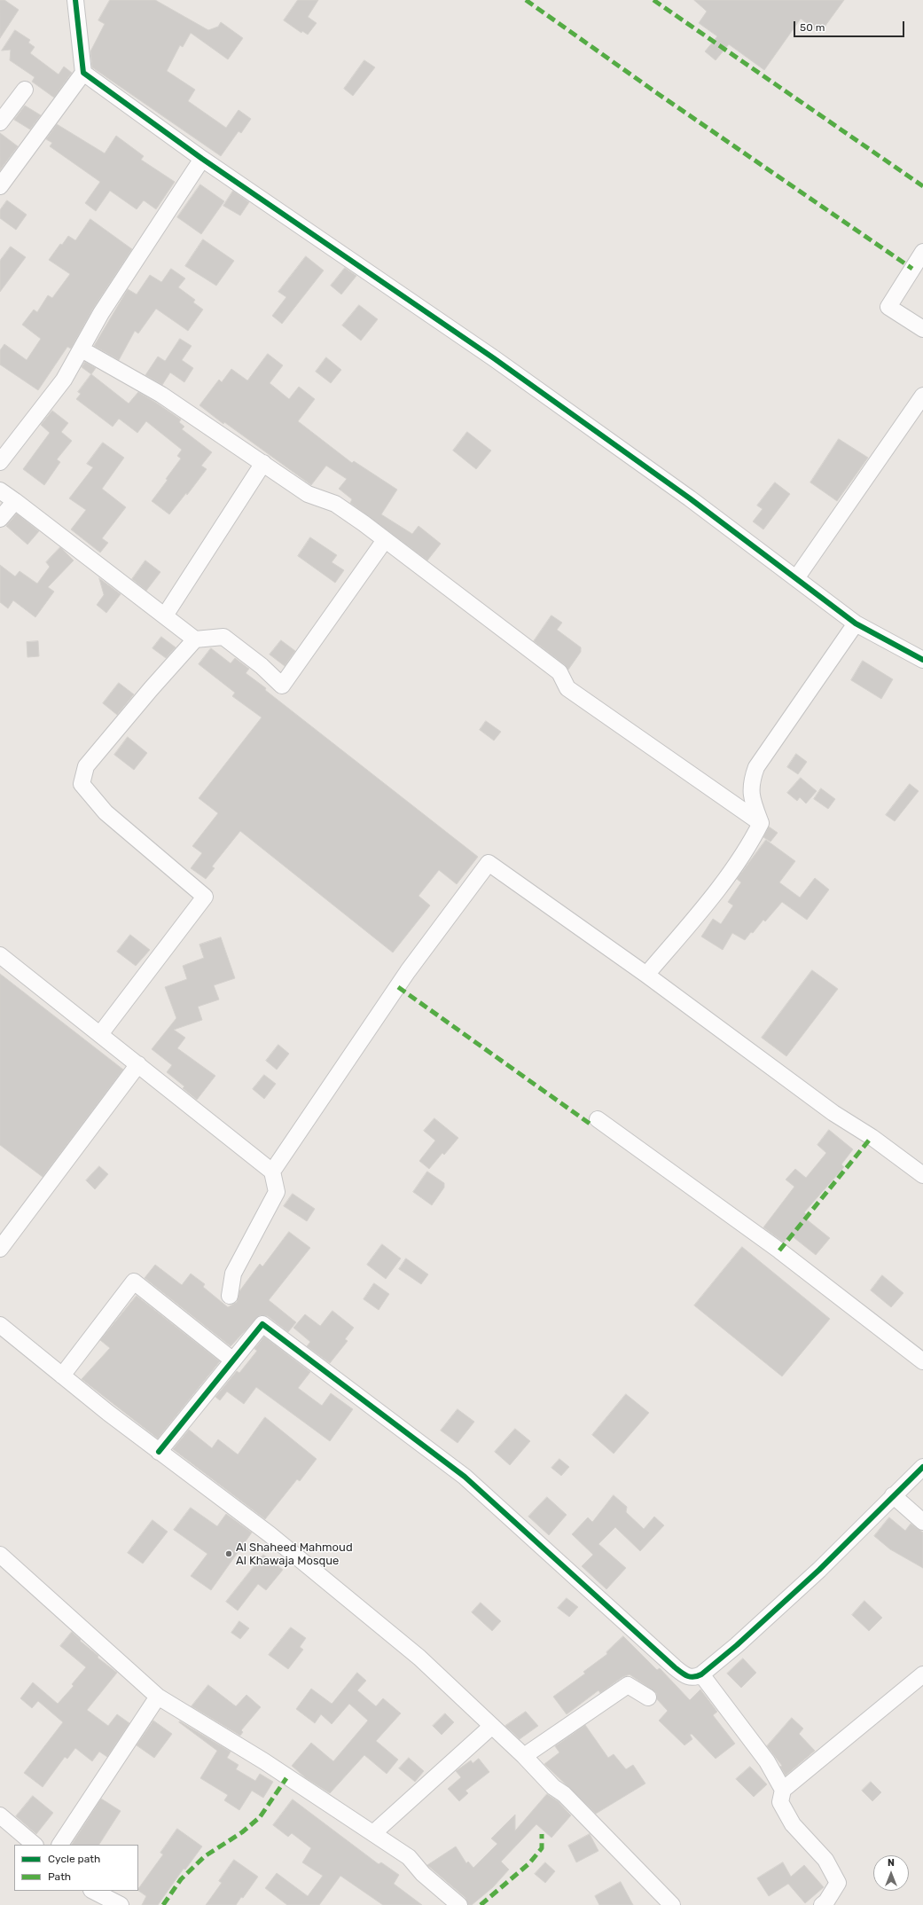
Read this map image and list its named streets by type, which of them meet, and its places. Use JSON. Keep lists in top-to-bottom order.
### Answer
{
  "places": ["Al Shaheed Mahmoud Al Khawaja Mosque"],
  "legend": ["Cycle path", "Path"],
  "scale_bar": "50 m",
  "north": "top"
}
